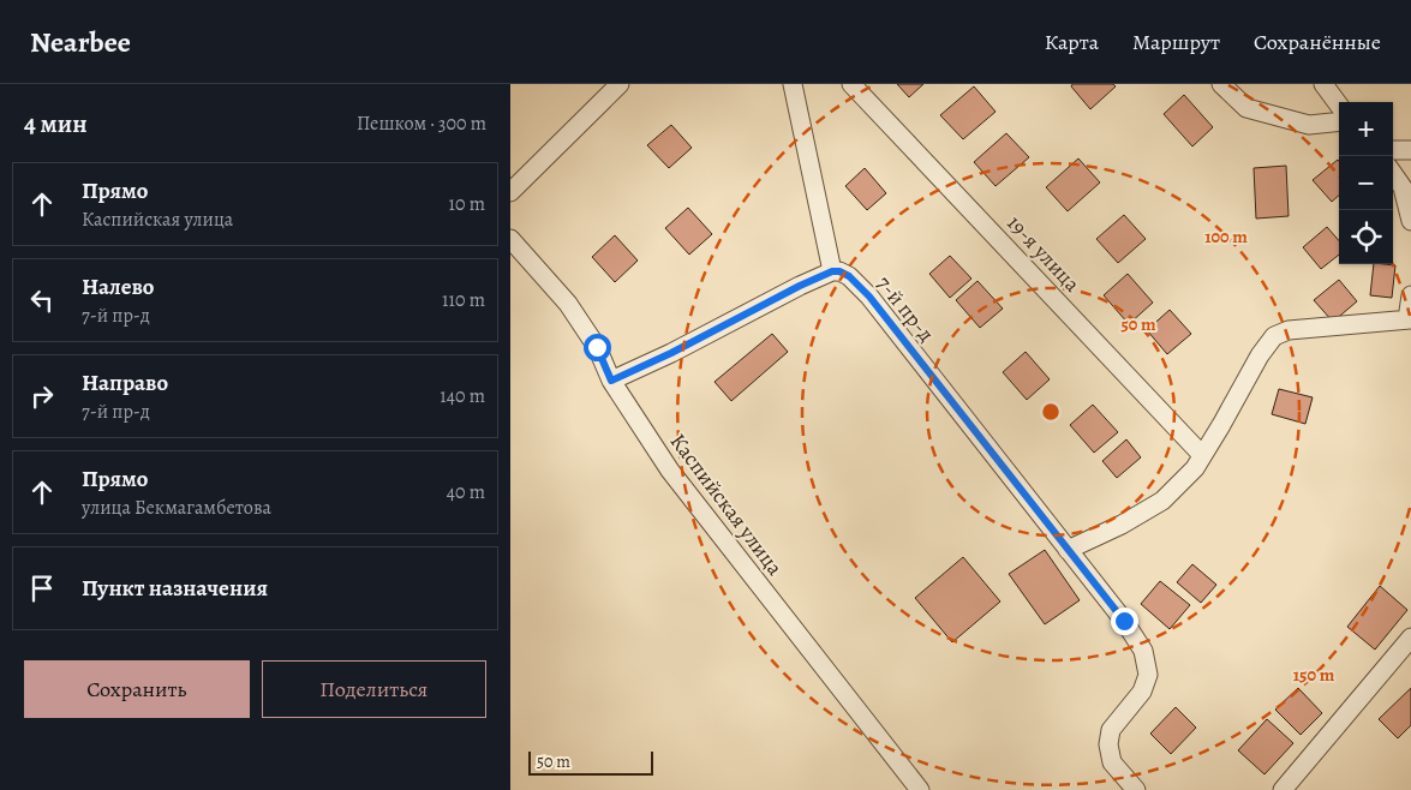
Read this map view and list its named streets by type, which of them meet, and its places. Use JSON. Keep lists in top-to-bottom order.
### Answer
{
  "streets": {
    "street": ["19-я улица", "7-й пр-д", "Каспийская улица"]
  },
  "scale_bar": "50 m",
  "page": {
    "header": "Nearbee",
    "nav": ["Карта", "Маршрут", "Сохранённые"],
    "heading": ["4 мин", "Пешком · 300 m"],
    "map_buttons": ["+", "−"],
    "list": [
      ["Прямо", "Каспийская улица", "10 m"],
      ["Налево", "7-й пр-д", "110 m"],
      ["Направо", "7-й пр-д", "140 m"],
      ["Прямо", "улица Бекмагамбетова", "40 m"],
      "Пункт назначения"
    ],
    "buttons": ["Сохранить", "Поделиться"],
    "scale": "50 m"
  },
  "rings": ["100 m", "50 m", "150 m"]
}
